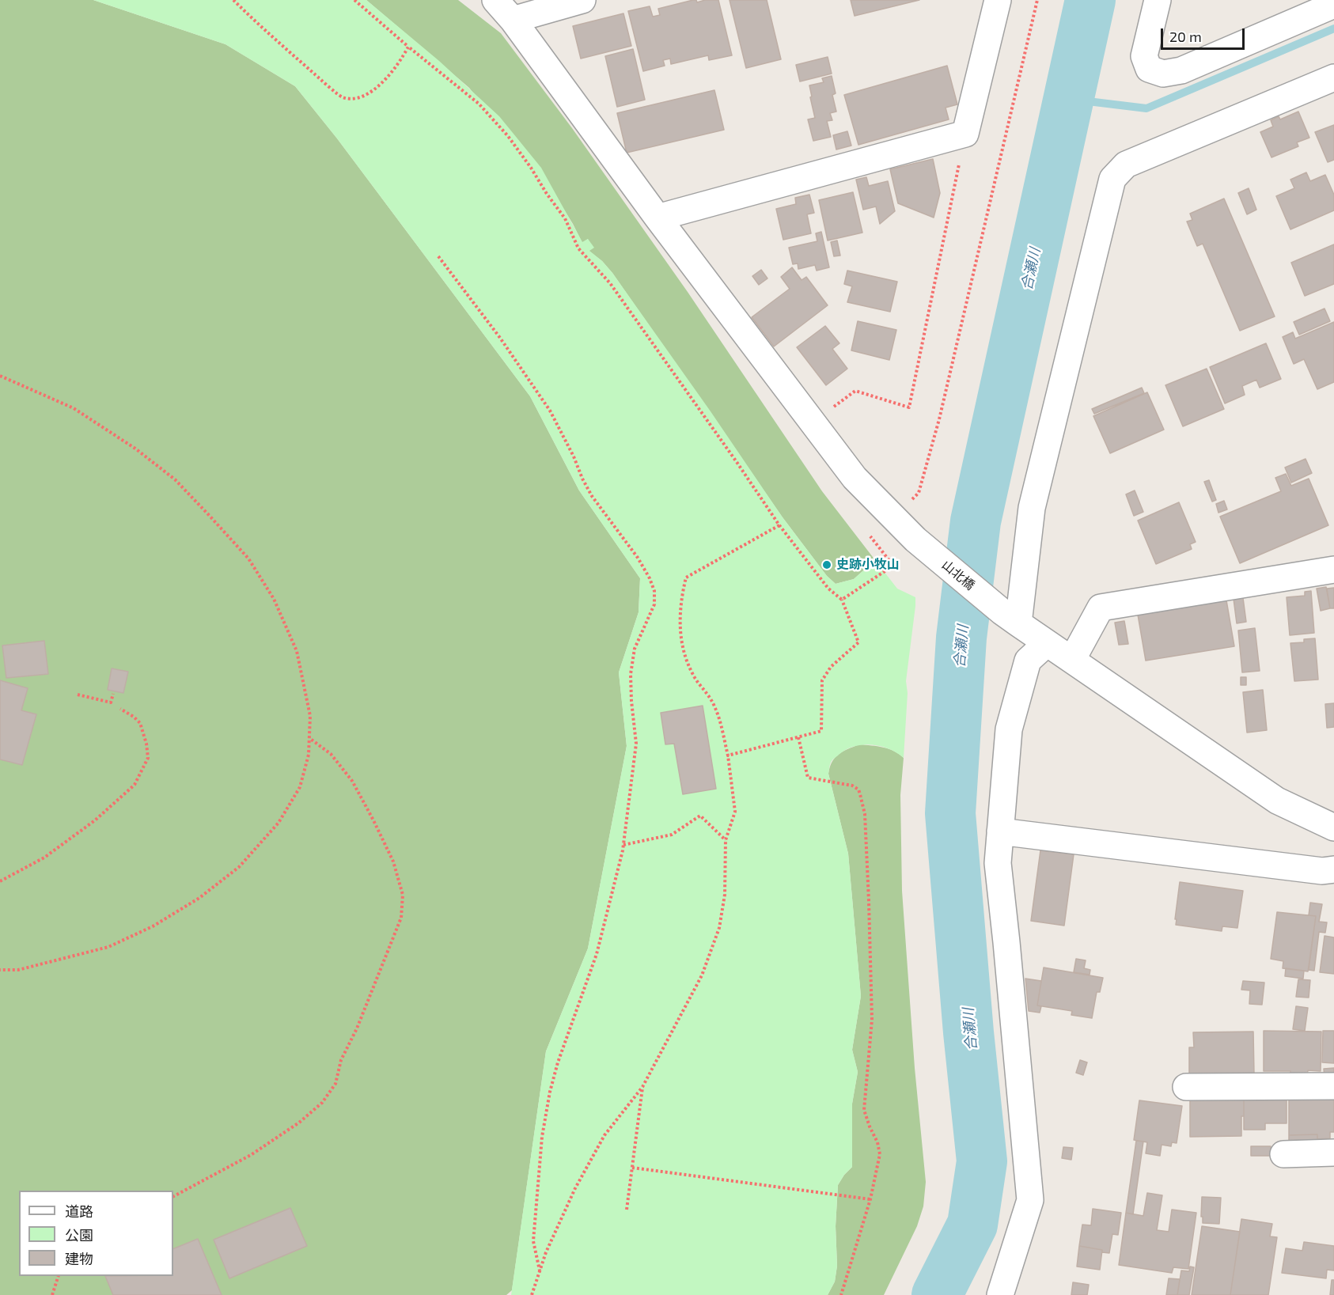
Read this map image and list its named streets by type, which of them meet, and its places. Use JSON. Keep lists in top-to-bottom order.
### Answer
{
  "streets": {
    "street": ["山北橋"]
  },
  "water": ["合瀬川"],
  "places": ["史跡小牧山"],
  "legend": ["道路", "公園", "建物"],
  "scale_bar": "20 m"
}
